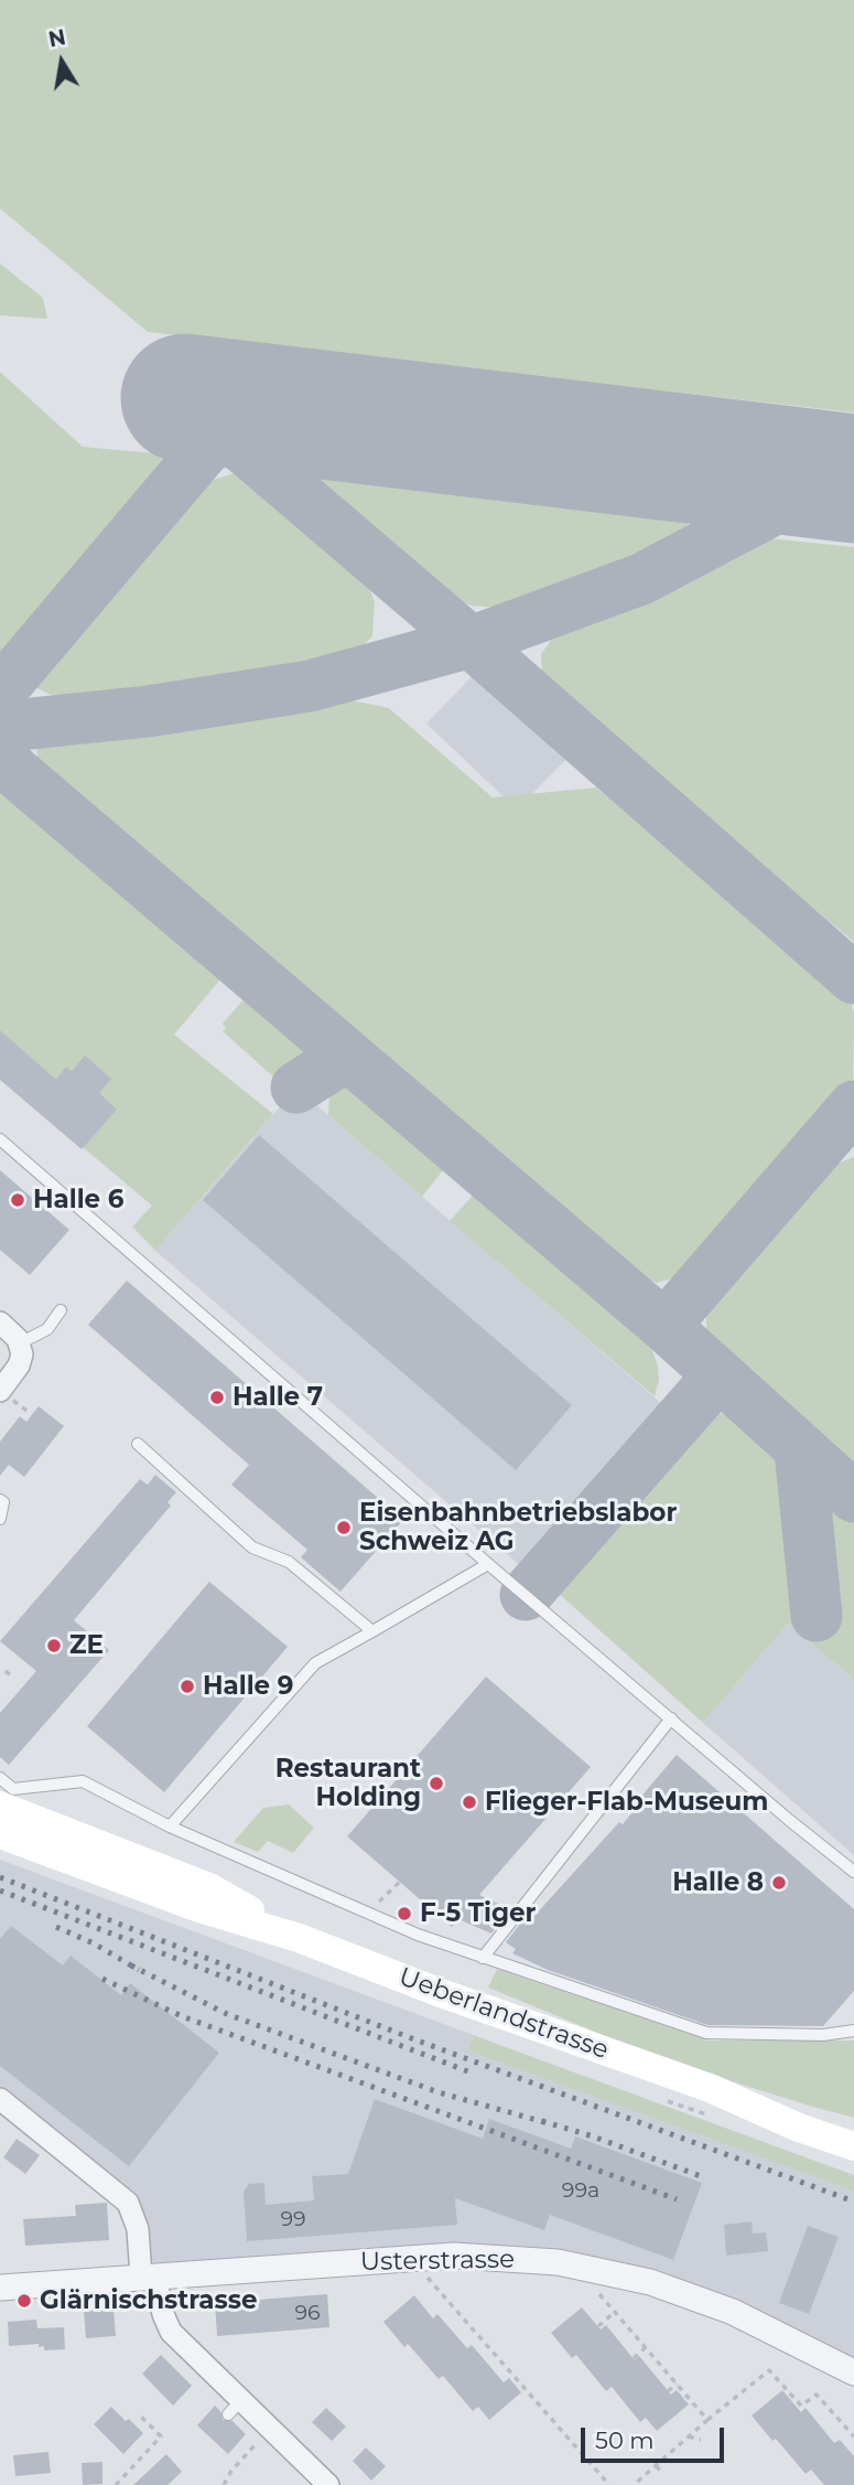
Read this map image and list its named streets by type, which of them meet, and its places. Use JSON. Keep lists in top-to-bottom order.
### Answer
{
  "streets": {
    "main road": ["Ueberlandstrasse"],
    "street": ["Usterstrasse"]
  },
  "places": [
    "Halle 6",
    "Halle 7",
    "Eisenbahnbetriebslabor Schweiz AG",
    "ZE",
    "Halle 9",
    "Restaurant Holding",
    "Flieger-Flab-Museum",
    "Halle 8",
    "F-5 Tiger",
    "Glärnischstrasse"
  ],
  "house_numbers": ["99a", "99", "96"],
  "scale_bar": "50 m",
  "north": "top"
}
